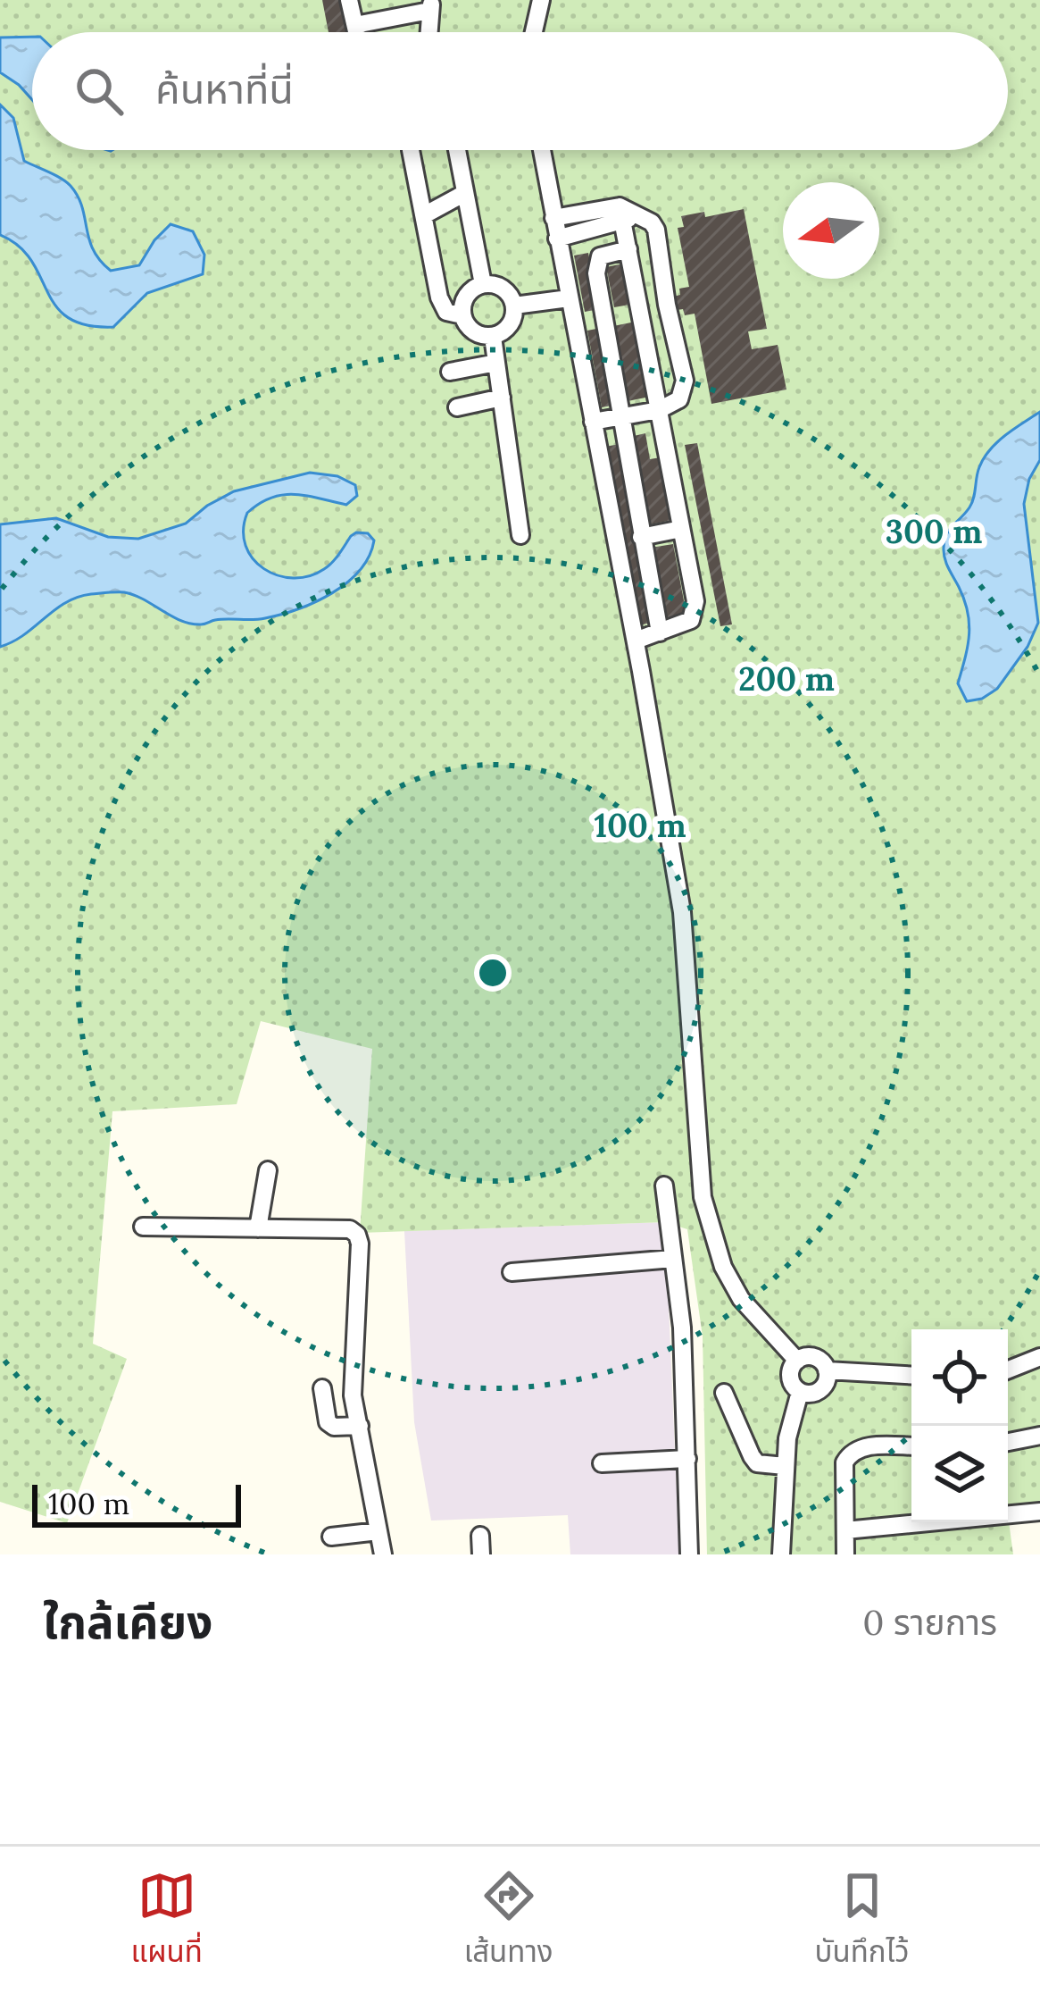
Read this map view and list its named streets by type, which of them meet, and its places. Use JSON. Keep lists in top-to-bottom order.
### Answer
{
  "scale_bar": "100 m",
  "north": "left",
  "page": {
    "search": "ค้นหาที่นี่",
    "scale": "100 m",
    "heading": ["ใกล้เคียง", "0 รายการ"],
    "nav": ["แผนที่", "เส้นทาง", "บันทึกไว้"]
  },
  "rings": ["300 m", "200 m", "100 m"]
}
